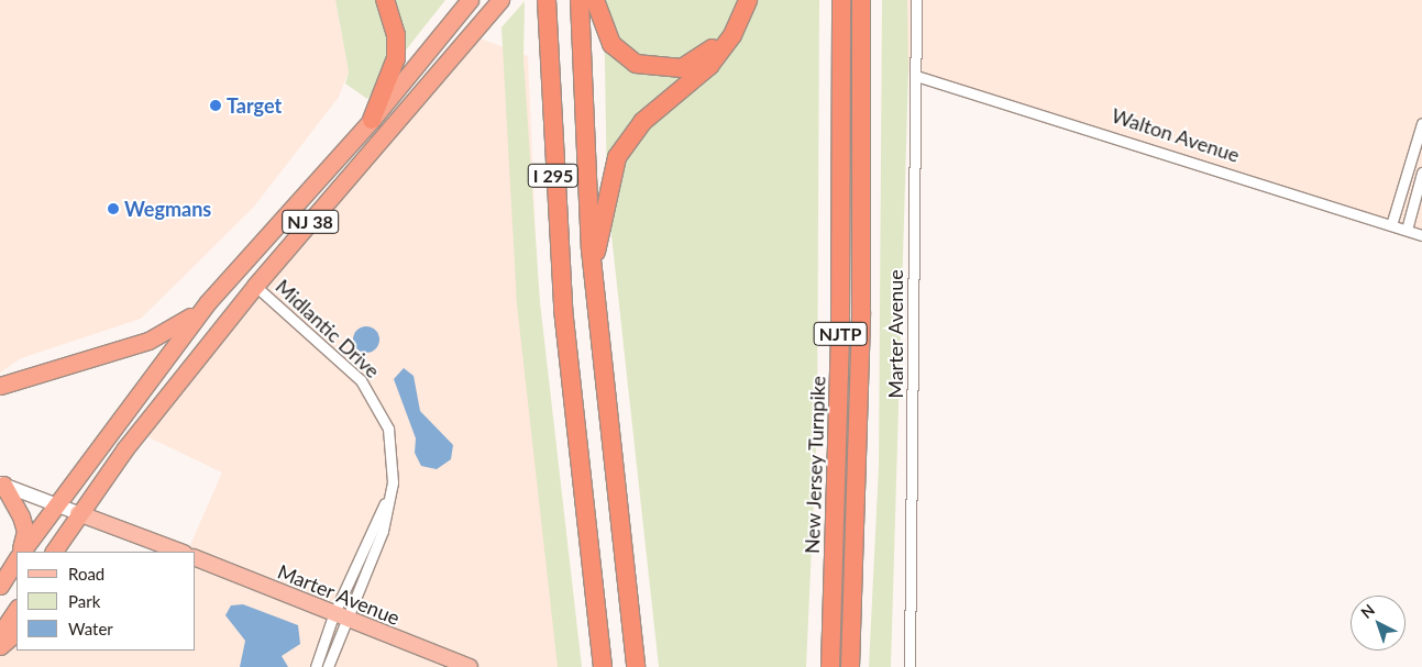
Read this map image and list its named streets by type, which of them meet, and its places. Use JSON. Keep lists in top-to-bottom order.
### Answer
{
  "streets": {
    "highway": [
      "I 295",
      "NJ 38",
      "NJTP",
      "New Jersey Turnpike"
    ],
    "main road": ["Marter Avenue"],
    "street": ["Walton Avenue", "Midlantic Drive"]
  },
  "crossings": [
    ["Walton Avenue", "Marter Avenue"],
    ["NJ 38", "Midlantic Drive"],
    ["Midlantic Drive", "Marter Avenue"]
  ],
  "places": ["Target", "Wegmans"],
  "legend": ["Road", "Park", "Water"],
  "north": "top left"
}
